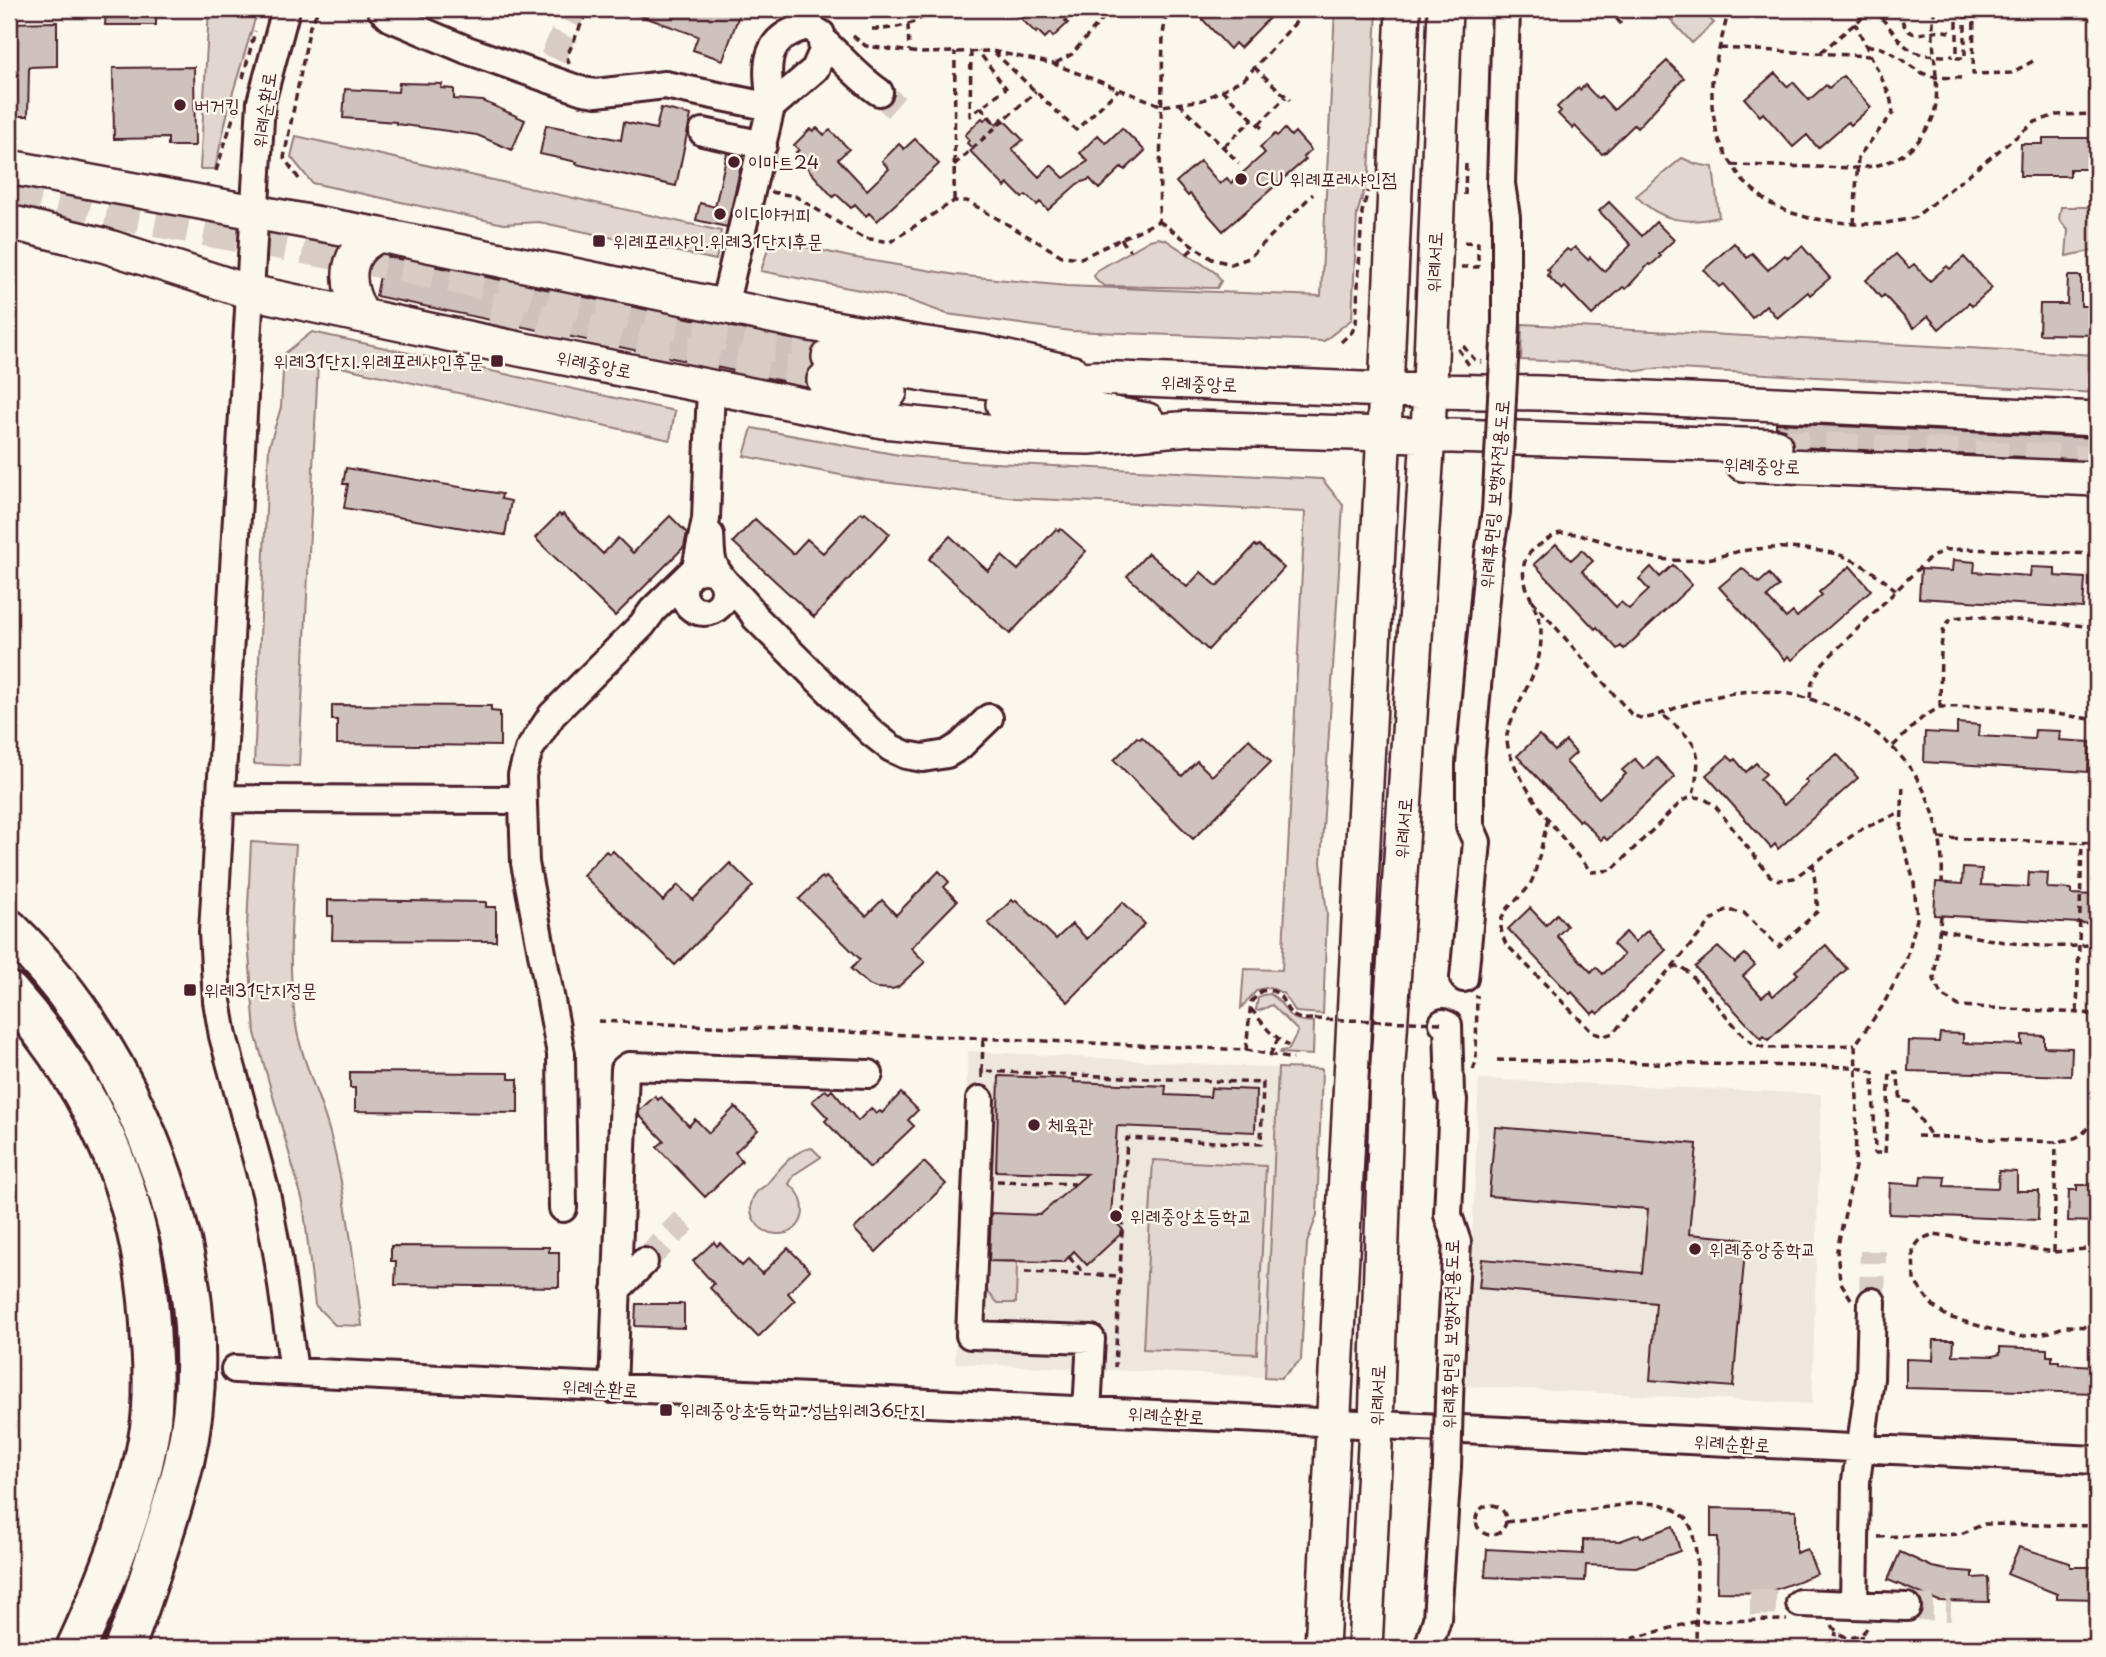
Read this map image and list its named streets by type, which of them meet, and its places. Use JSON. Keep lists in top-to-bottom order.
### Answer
{
  "streets": {
    "main road": ["위례서로", "위례중앙로"],
    "street": ["위례순환로", "위례휴먼링 보행자전용도로"]
  },
  "crossings": [
    ["위례순환로", "위례서로"],
    ["위례순환로", "위례중앙로"],
    ["위례서로", "위례중앙로"]
  ],
  "places": {
    "other": [
      "버거킹",
      "이마트24",
      "CU 위례포레샤인점",
      "이디야커피",
      "체육관",
      "위례중앙초등학교",
      "위례중앙중학교"
    ],
    "transit": [
      "위례포레샤인.위례31단지후문",
      "위례31단지.위례포레샤인후문",
      "위례31단지정문",
      "위례중앙초등학교.성남위례36단지"
    ]
  }
}
